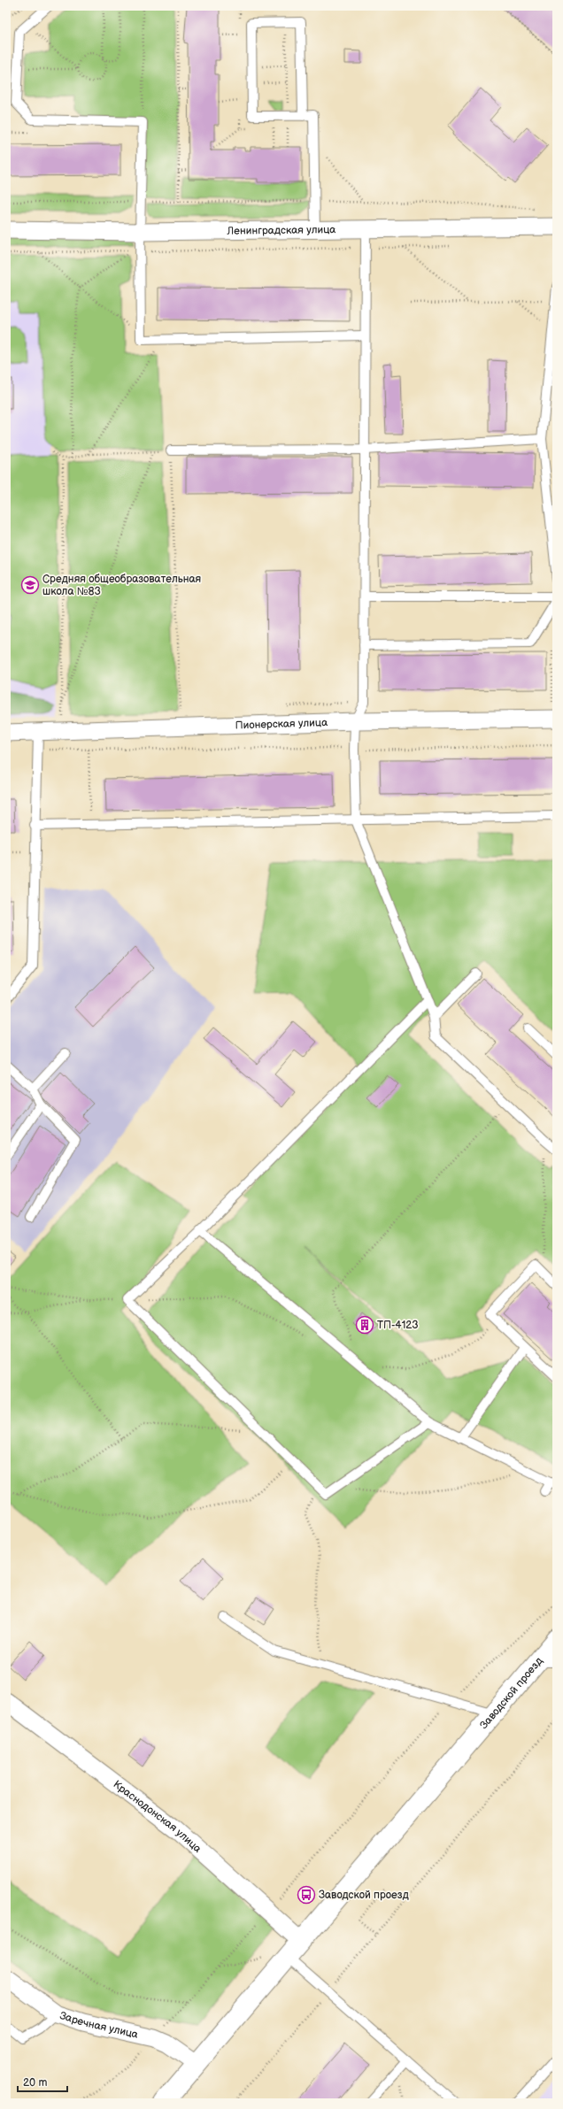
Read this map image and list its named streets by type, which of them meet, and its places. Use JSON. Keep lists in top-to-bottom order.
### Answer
{
  "streets": {
    "main road": ["Заводской проезд"],
    "street": [
      "Ленинградская улица",
      "Пионерская улица",
      "Краснодонская улица",
      "Заречная улица"
    ]
  },
  "crossings": [
    ["Заводской проезд", "Краснодонская улица"],
    ["Заводской проезд", "Заречная улица"]
  ],
  "places": {
    "school or university": ["Средняя общеобразовательная школа №83"],
    "building": ["ТП-4123"],
    "bus stop": ["Заводской проезд"]
  },
  "scale_bar": "20 m"
}
